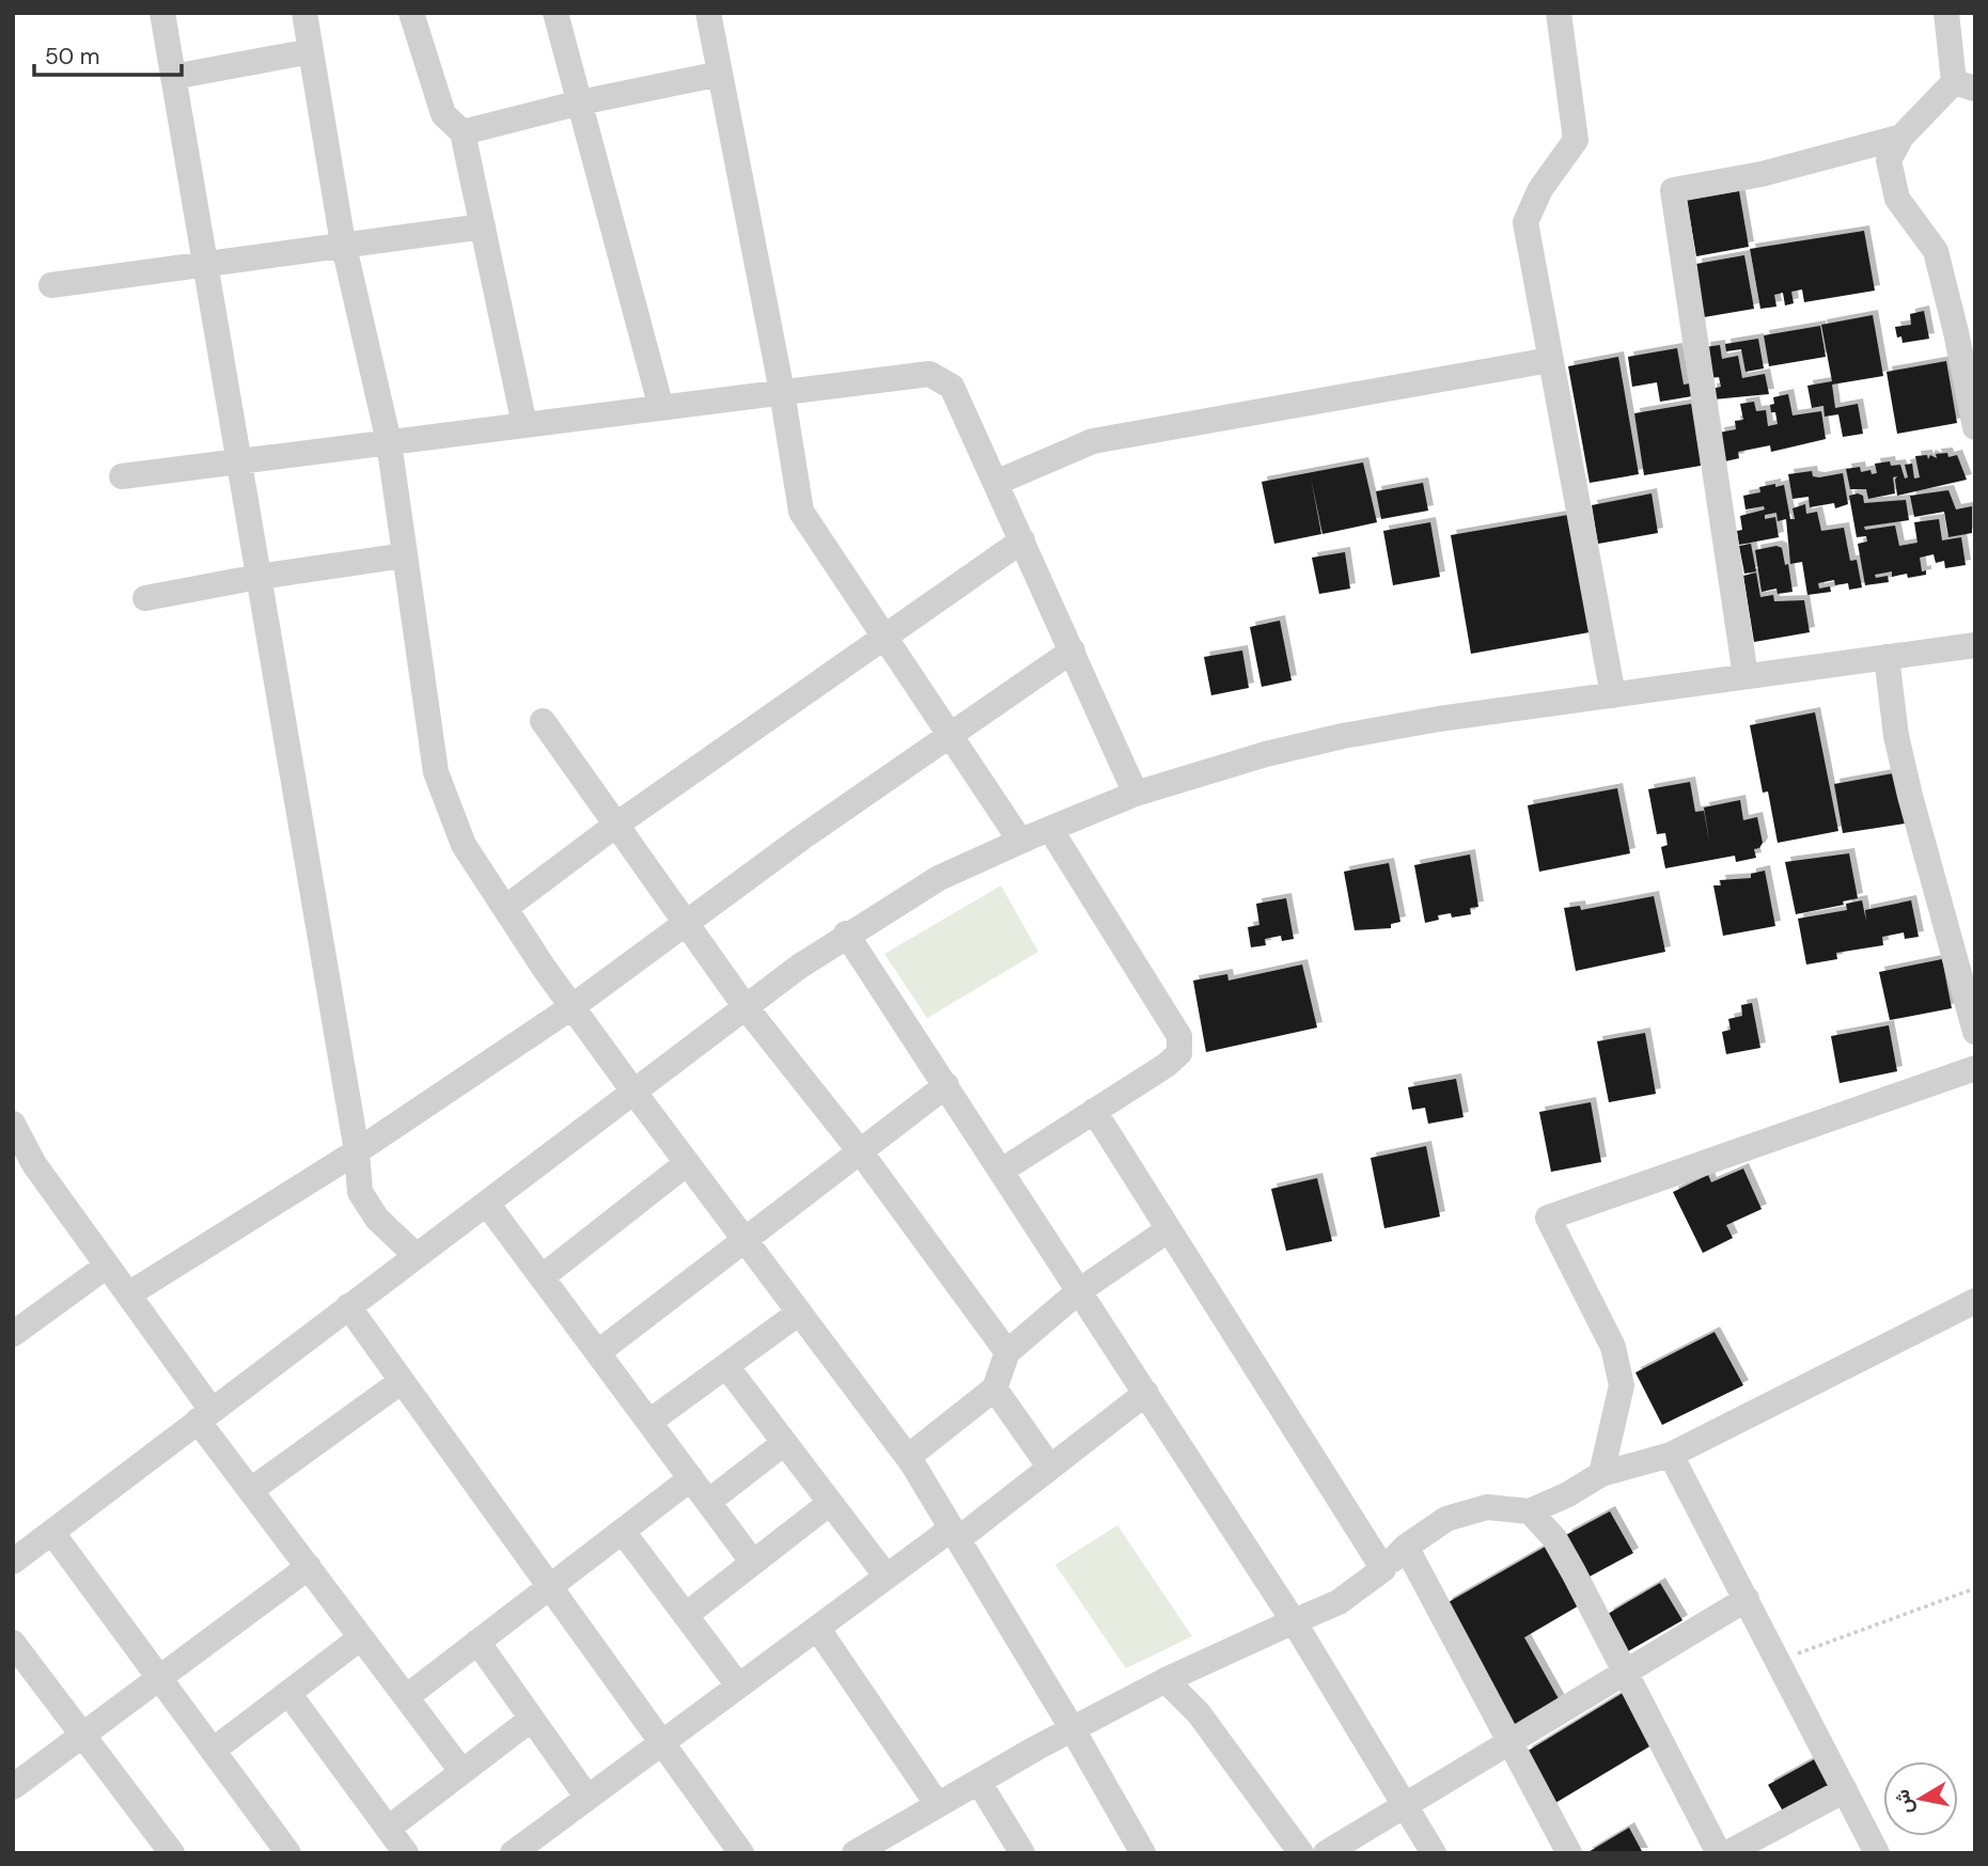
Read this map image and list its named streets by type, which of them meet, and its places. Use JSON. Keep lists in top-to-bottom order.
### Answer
{
  "scale_bar": "50 m",
  "north": "left"
}
